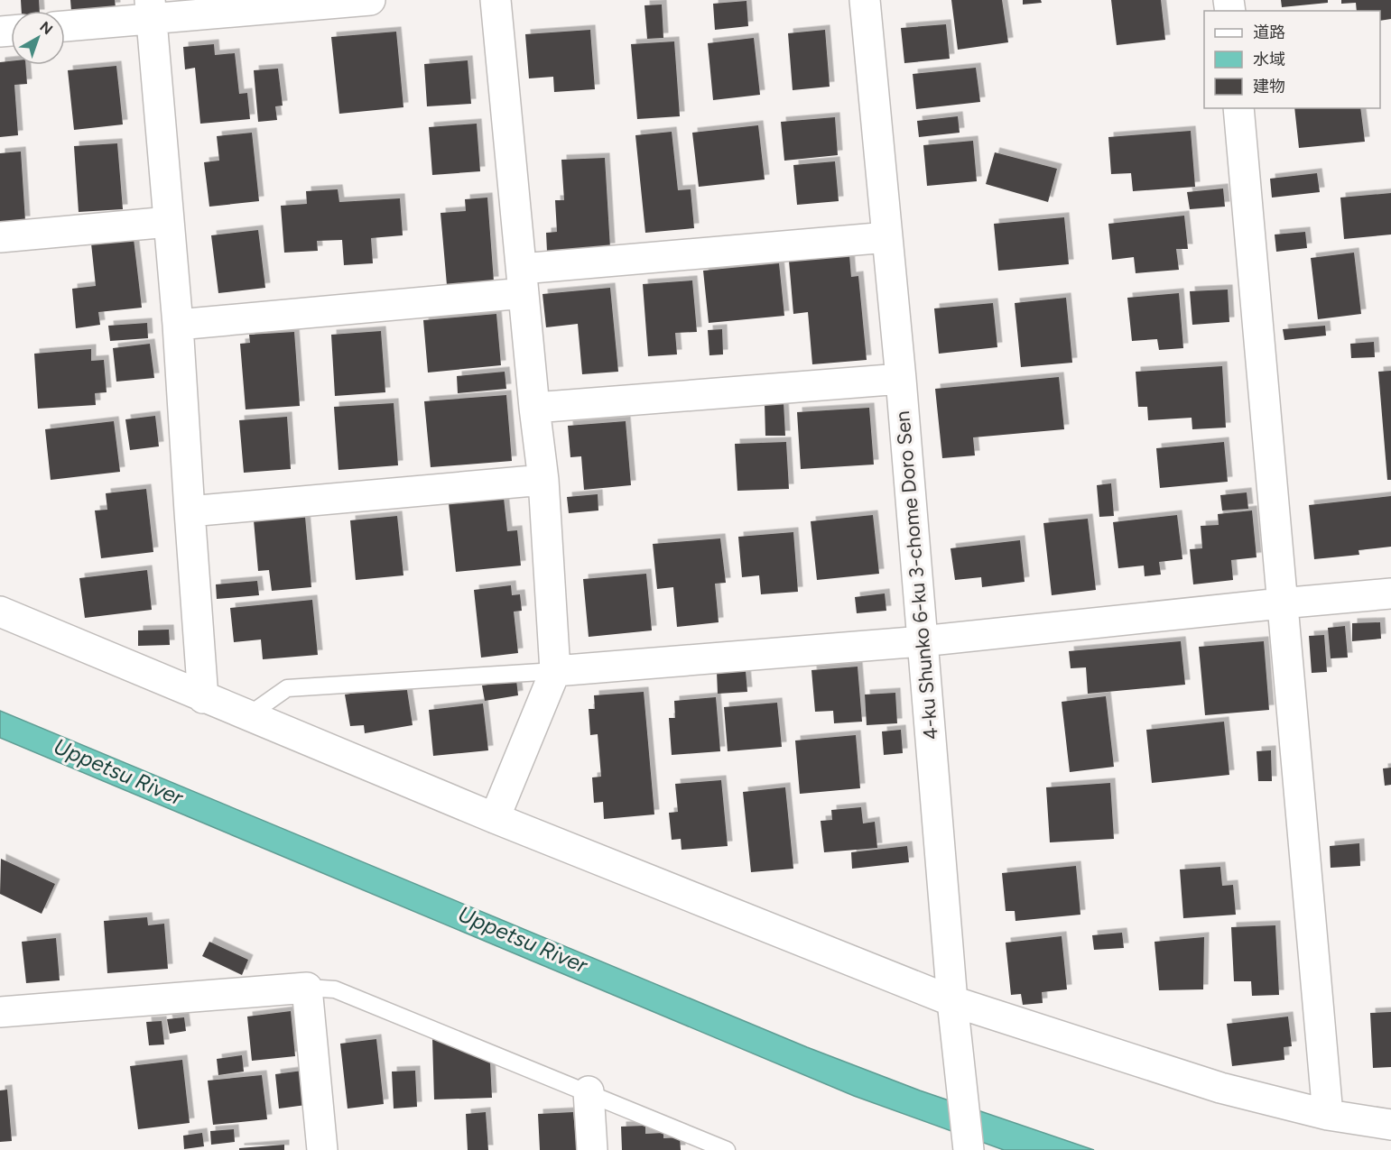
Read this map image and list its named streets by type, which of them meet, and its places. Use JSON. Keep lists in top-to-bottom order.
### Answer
{
  "streets": {
    "street": ["4-ku Shunko 6-ku 3-chome Doro Sen"]
  },
  "water": ["Uppetsu River"],
  "legend": ["道路", "水域", "建物"],
  "north": "top right"
}
